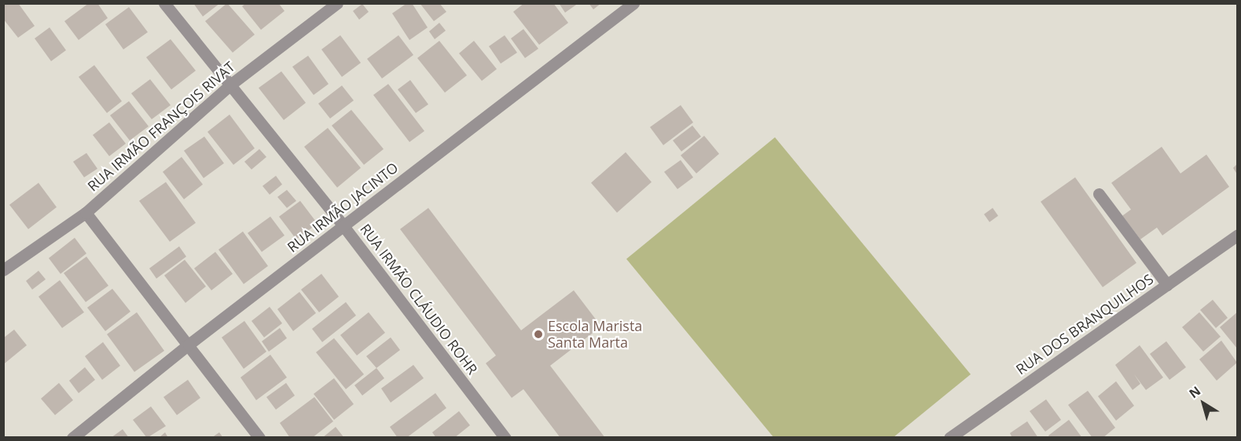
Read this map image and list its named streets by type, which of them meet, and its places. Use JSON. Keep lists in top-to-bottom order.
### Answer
{
  "streets": {
    "street": [
      "RUA IRMÃO FRANÇOIS RIVAT",
      "RUA IRMÃO JACINTO",
      "RUA IRMÃO CLÁUDIO ROHR",
      "RUA DOS BRANQUILHOS"
    ]
  },
  "crossings": [
    ["RUA IRMÃO FRANÇOIS RIVAT", "RUA IRMÃO CLÁUDIO ROHR"],
    ["RUA IRMÃO JACINTO", "RUA IRMÃO CLÁUDIO ROHR"]
  ],
  "places": ["Escola Marista Santa Marta"],
  "north": "top left"
}
